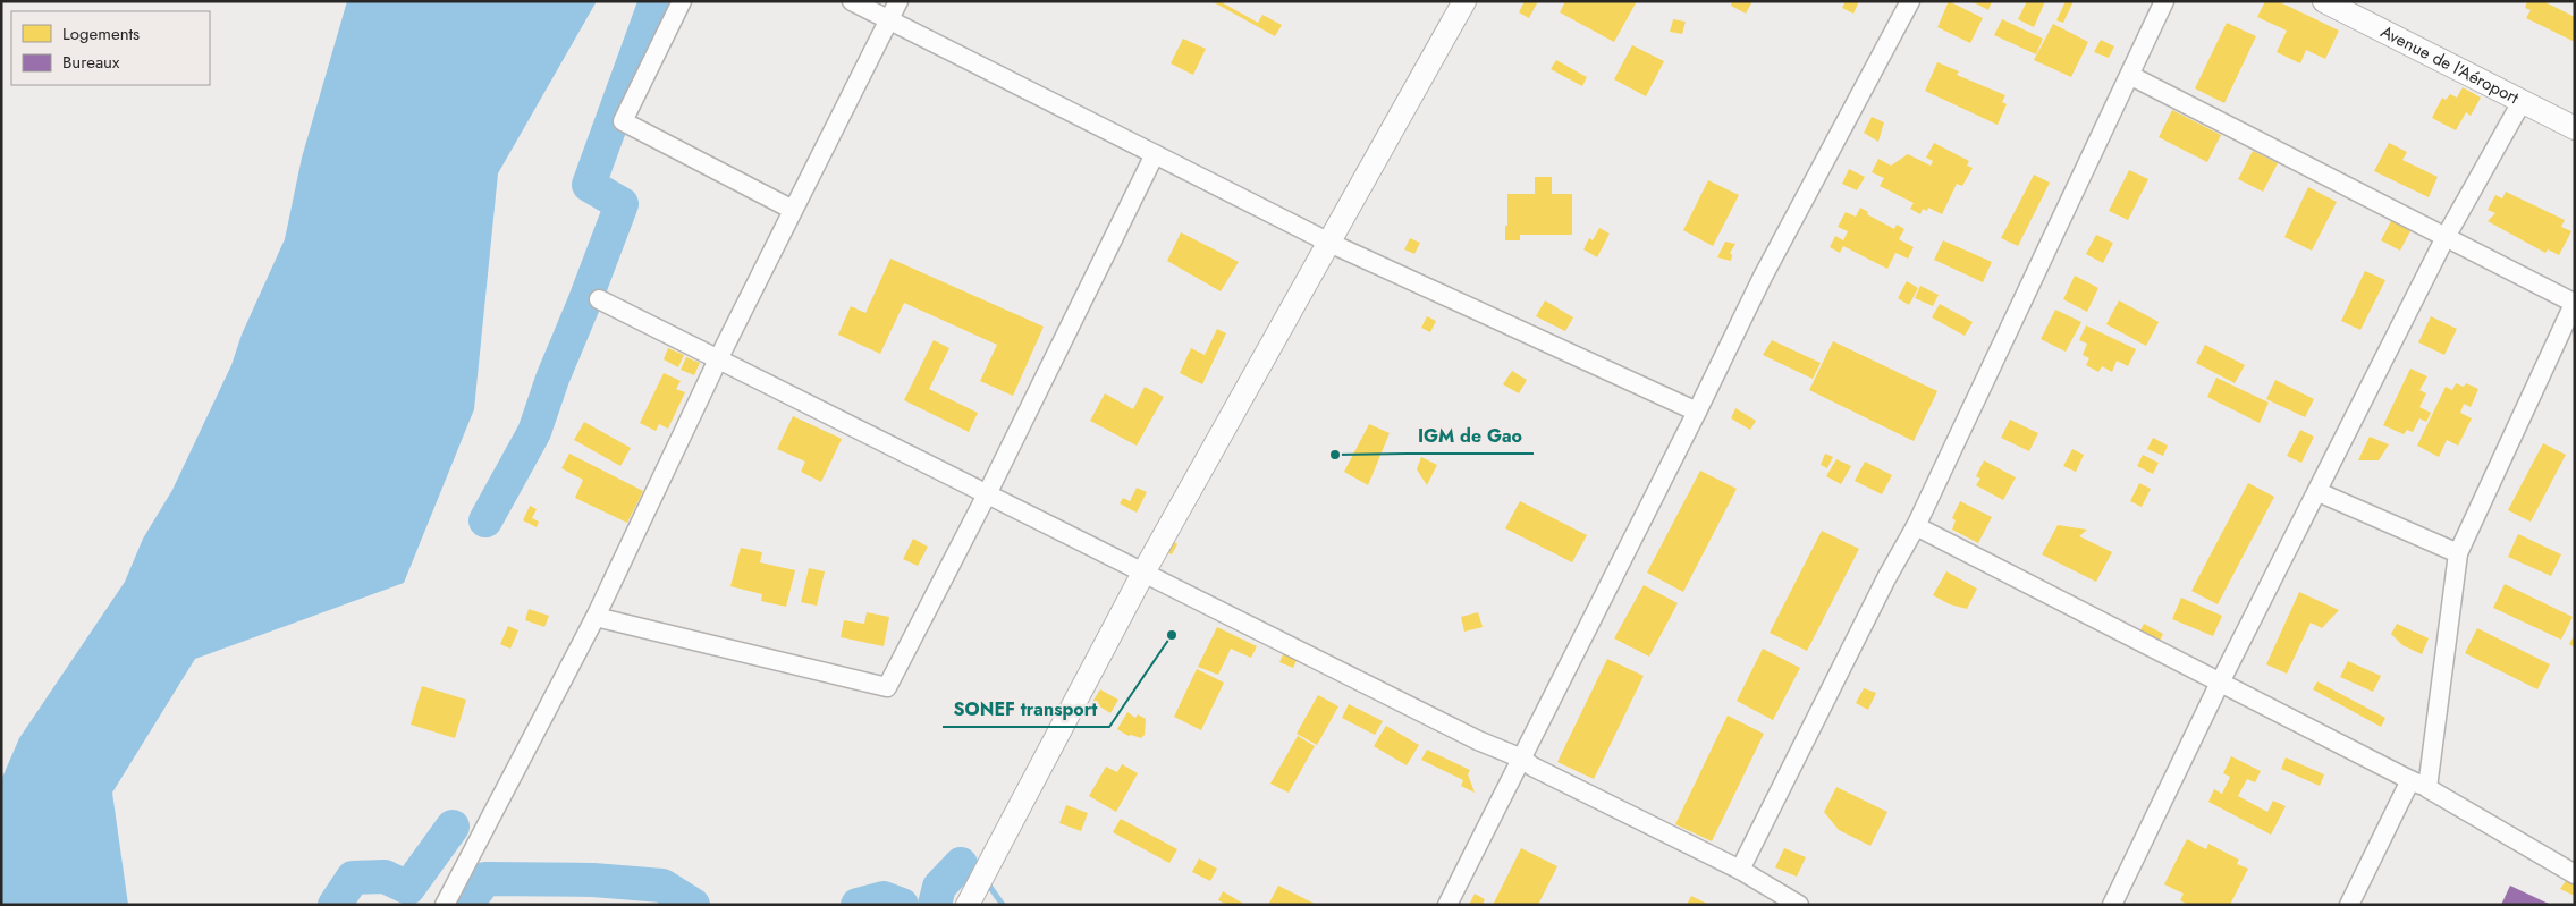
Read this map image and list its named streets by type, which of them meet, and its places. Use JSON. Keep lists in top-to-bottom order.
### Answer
{
  "streets": {
    "main road": ["Avenue de l'Aéroport"]
  },
  "places": ["IGM de Gao", "SONEF transport"],
  "legend": ["Logements", "Bureaux"]
}
